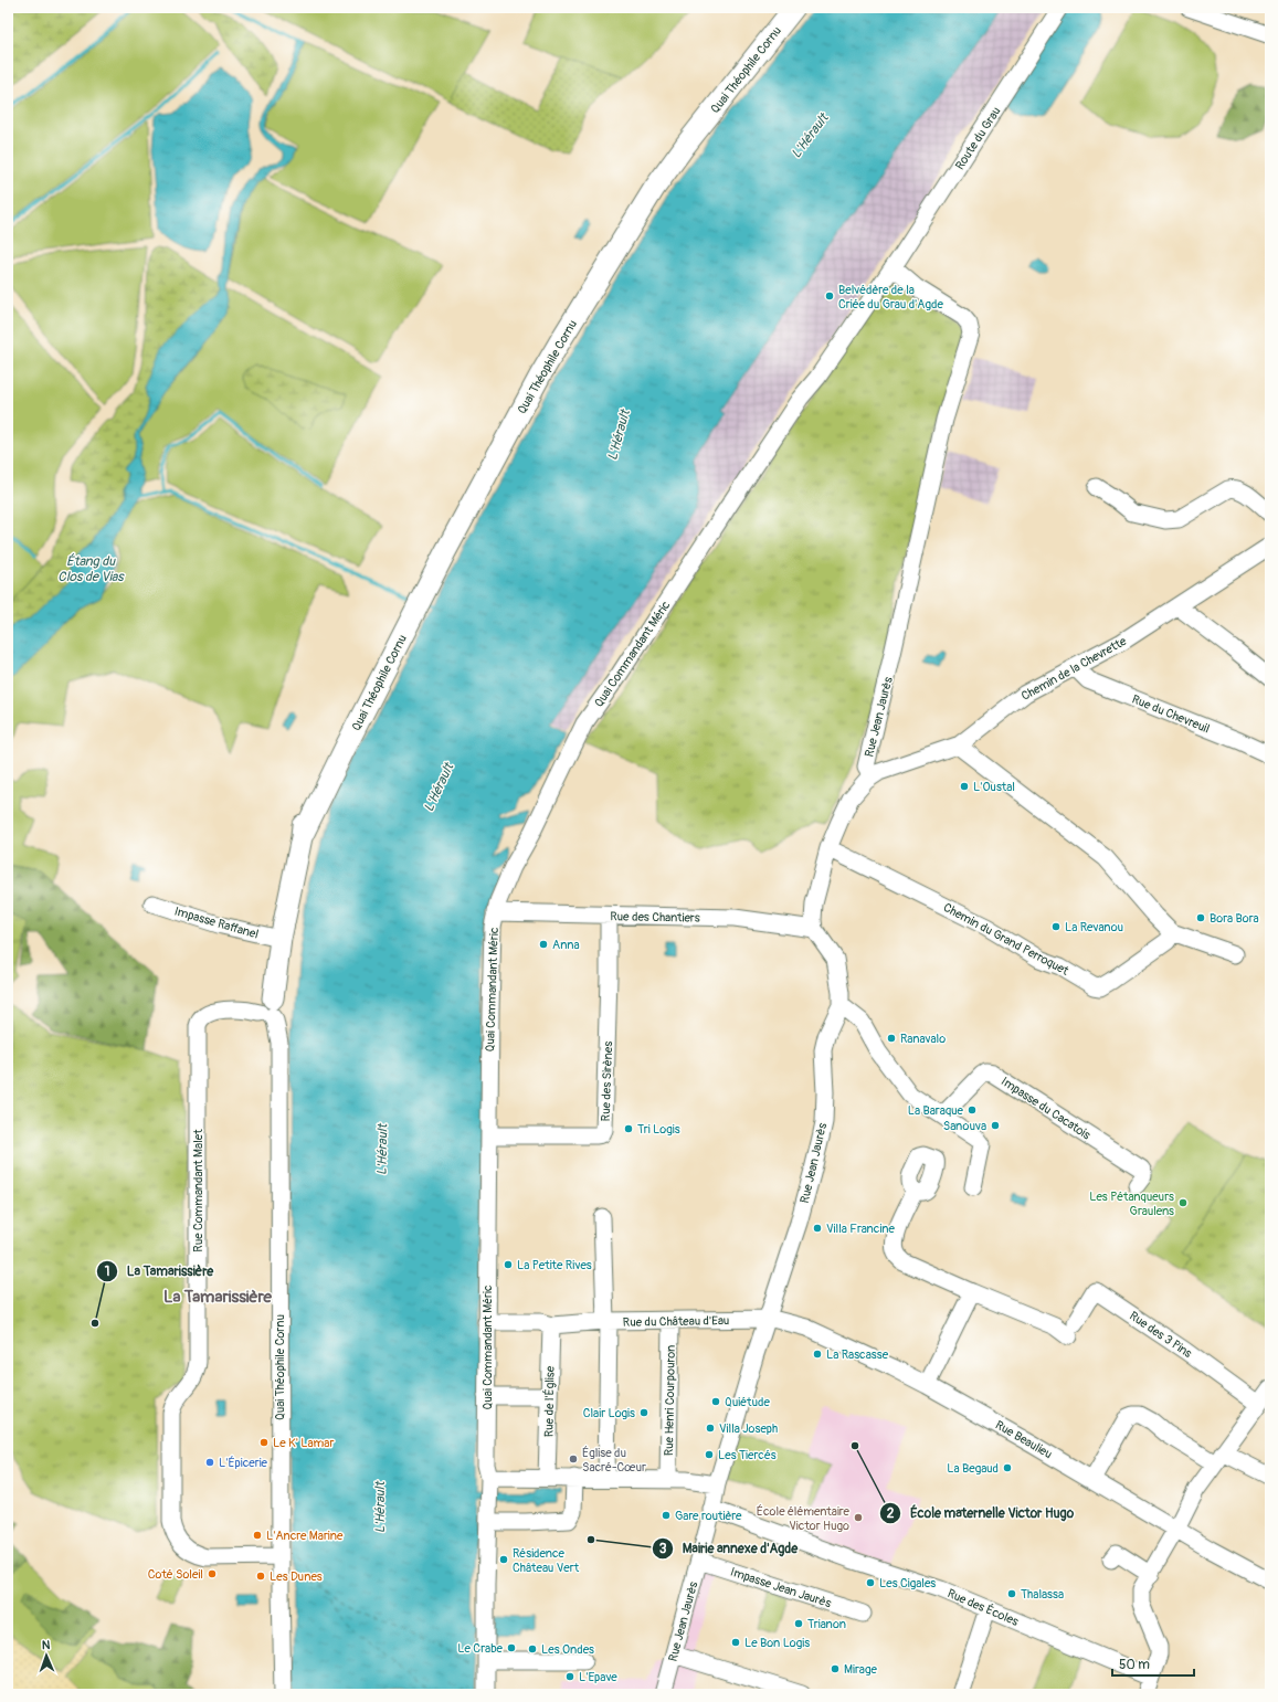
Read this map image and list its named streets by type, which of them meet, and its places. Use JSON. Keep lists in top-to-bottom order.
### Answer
{
  "streets": {
    "main road": ["Quai Théophile Cornu"],
    "street": [
      "Route du Grau",
      "Quai Commandant Méric",
      "Chemin de la Chevrette",
      "Rue du Chevreuil",
      "Rue Jean Jaurès",
      "Rue des Chantiers",
      "Impasse Raffanel",
      "Chemin du Grand Perroquet",
      "Rue des Sirènes",
      "Impasse du Cacatois",
      "Rue Commandant Malet",
      "Rue du Château d'Eau",
      "Rue des 3 Pins",
      "Rue Henri Courpouron",
      "Rue de l'Église",
      "Rue Beaulieu",
      "Impasse Jean Jaurès",
      "Rue des Écoles"
    ]
  },
  "crossings": [
    ["Quai Théophile Cornu", "Impasse Raffanel"],
    ["Quai Théophile Cornu", "Rue Commandant Malet"],
    ["Route du Grau", "Quai Commandant Méric"],
    ["Route du Grau", "Rue Jean Jaurès"],
    ["Quai Commandant Méric", "Rue Jean Jaurès"],
    ["Quai Commandant Méric", "Rue des Chantiers"],
    ["Quai Commandant Méric", "Rue des Sirènes"],
    ["Chemin de la Chevrette", "Rue du Chevreuil"],
    ["Chemin de la Chevrette", "Rue Jean Jaurès"],
    ["Rue Jean Jaurès", "Rue des Chantiers"],
    ["Rue Jean Jaurès", "Rue du Château d'Eau"],
    ["Rue Jean Jaurès", "Rue Beaulieu"],
    ["Rue Jean Jaurès", "Impasse Jean Jaurès"],
    ["Rue Jean Jaurès", "Rue des Écoles"],
    ["Rue des Chantiers", "Rue des Sirènes"],
    ["Rue du Château d'Eau", "Rue Henri Courpouron"],
    ["Rue du Château d'Eau", "Rue Beaulieu"]
  ],
  "districts": ["La Tamarissière"],
  "water": ["L'Hérault", "Étang du Clos de Vias"],
  "places": [
    "Belvédère de la Criée du Grau d'Agde",
    "L'Oustal",
    "Bora Bora",
    "La Revanou",
    "Anna",
    "Ranavalo",
    "La Baraque",
    "Sanouva",
    "Tri Logis",
    "Les Pétanqueurs Graulens",
    "Villa Francine",
    "La Petite Rives",
    "La Tamarissière",
    "La Rascasse",
    "Quiétude",
    "Clair Logis",
    "Villa Joseph",
    "Le K' Lamar",
    "École maternelle Victor Hugo",
    "Les Tiercés",
    "Église du Sacré-Cœur",
    "L'Épicerie",
    "La Begaud",
    "Gare routière",
    "École élémentaire Victor Hugo",
    "L'Ancre Marine",
    "Mairie annexe d'Agde",
    "Résidence Château Vert",
    "Coté Soleil",
    "Les Dunes",
    "Les Cigales",
    "Thalassa",
    "Trianon",
    "Le Bon Logis",
    "Le Crabe",
    "Les Ondes",
    "Mirage",
    "L'Epave"
  ],
  "scale_bar": "50 m",
  "north": "top"
}
